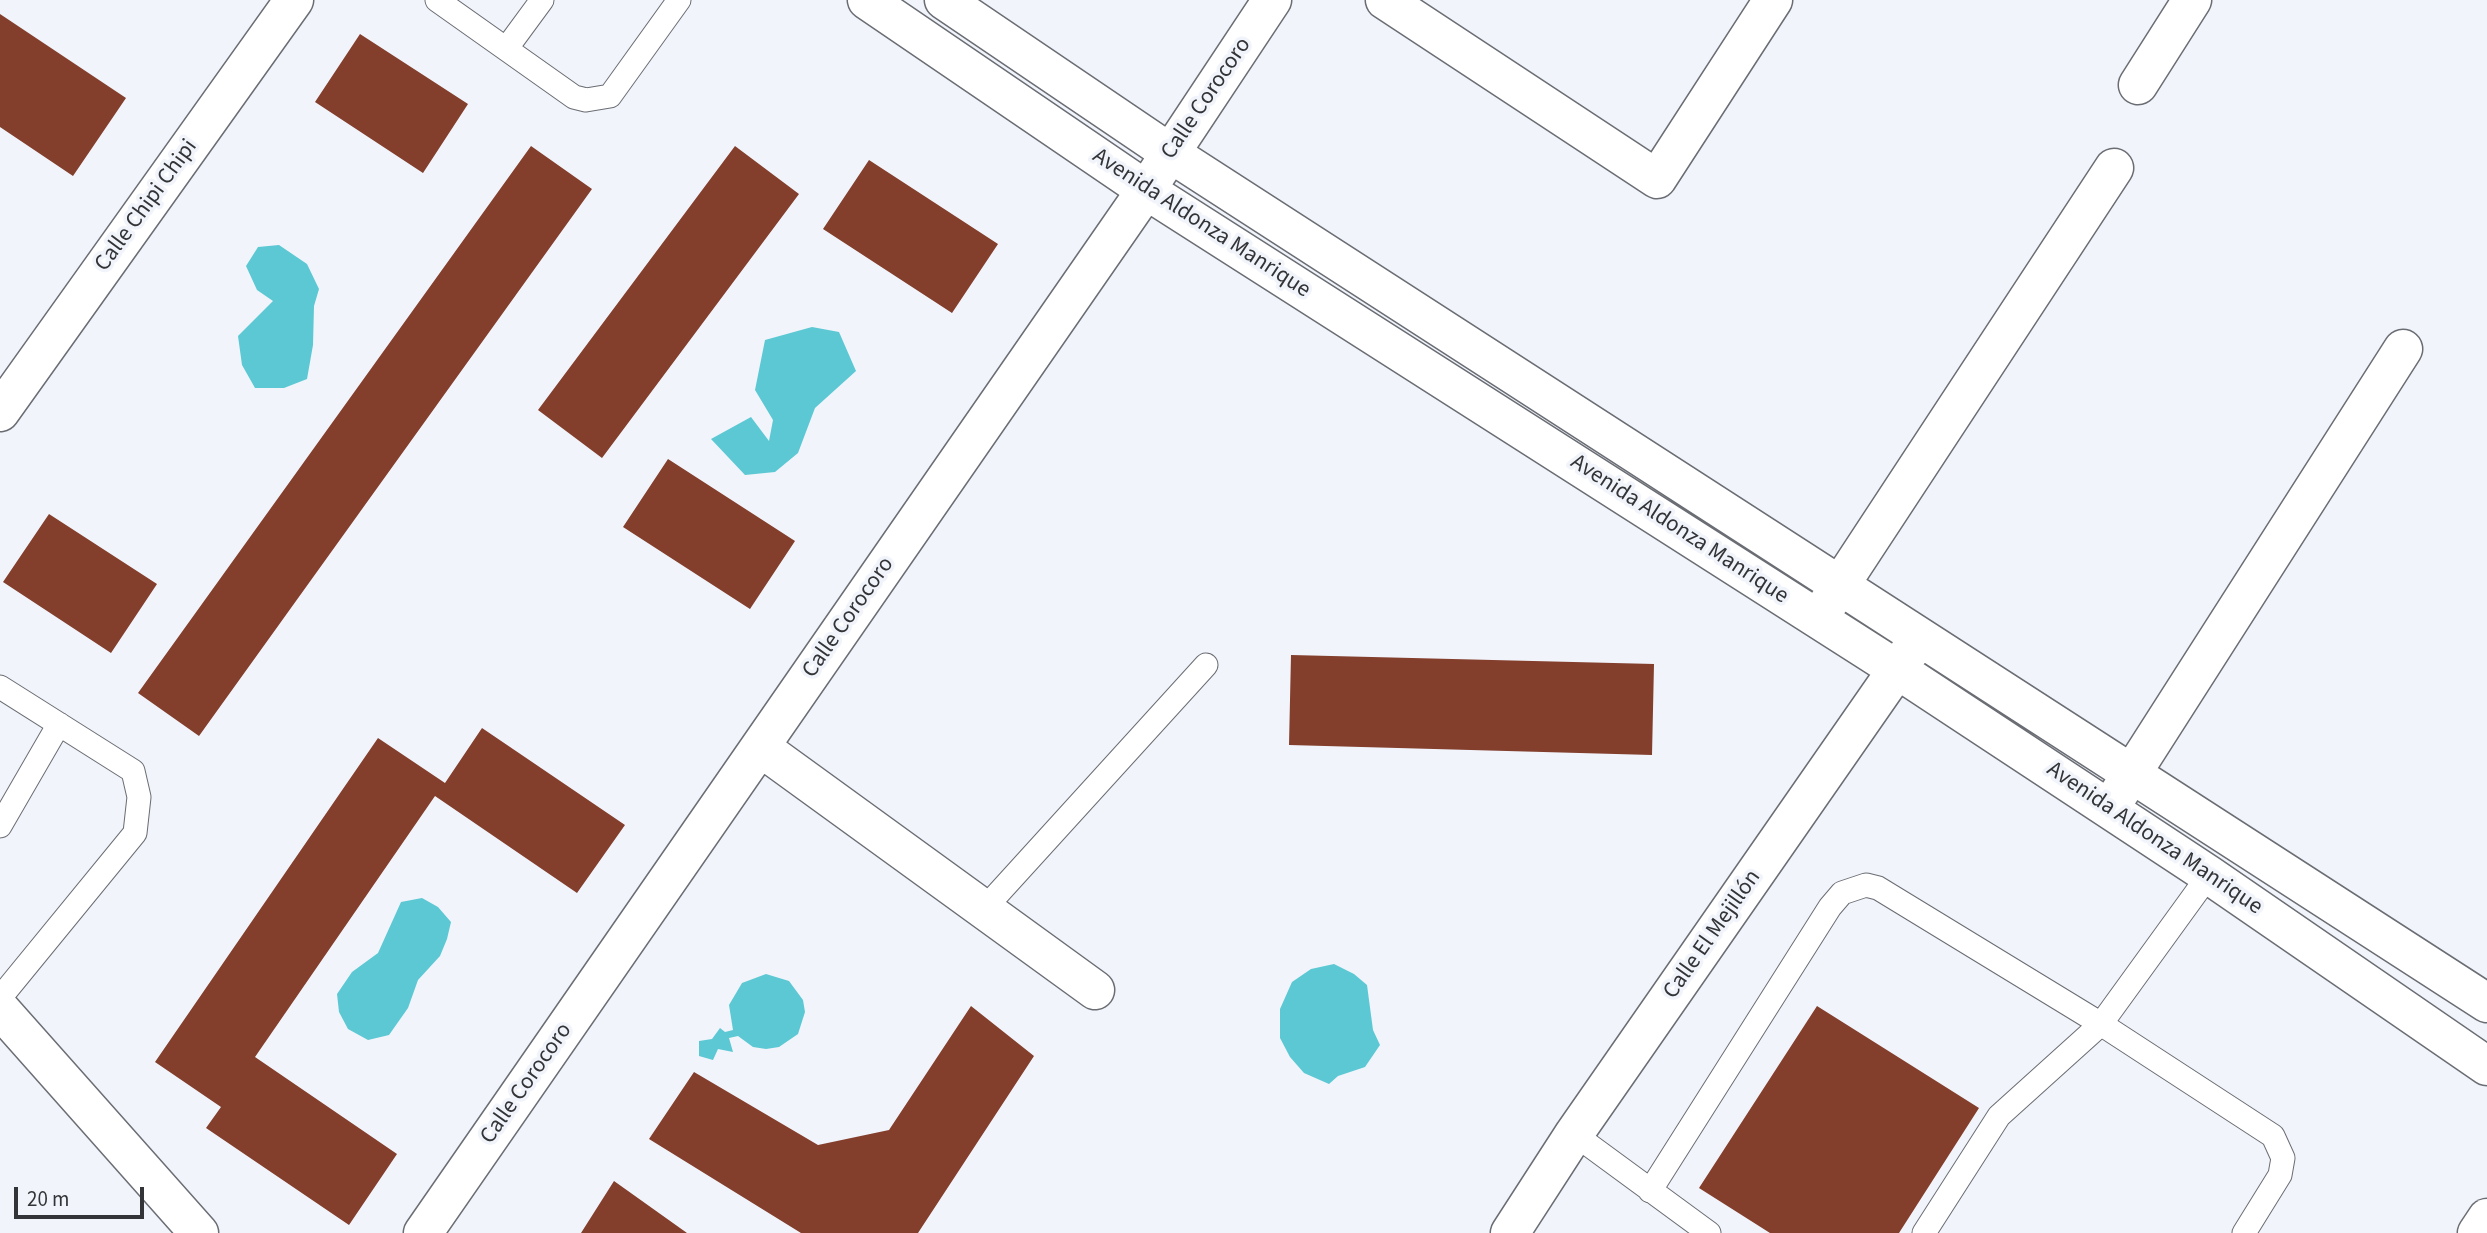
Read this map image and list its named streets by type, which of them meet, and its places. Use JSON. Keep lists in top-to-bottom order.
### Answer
{
  "streets": {
    "street": [
      "Calle Corocoro",
      "Calle Chipi Chipi",
      "Avenida Aldonza Manrique",
      "Calle El Mejillón"
    ]
  },
  "crossings": [
    ["Calle Corocoro", "Avenida Aldonza Manrique"],
    ["Avenida Aldonza Manrique", "Calle El Mejillón"]
  ],
  "scale_bar": "20 m"
}
